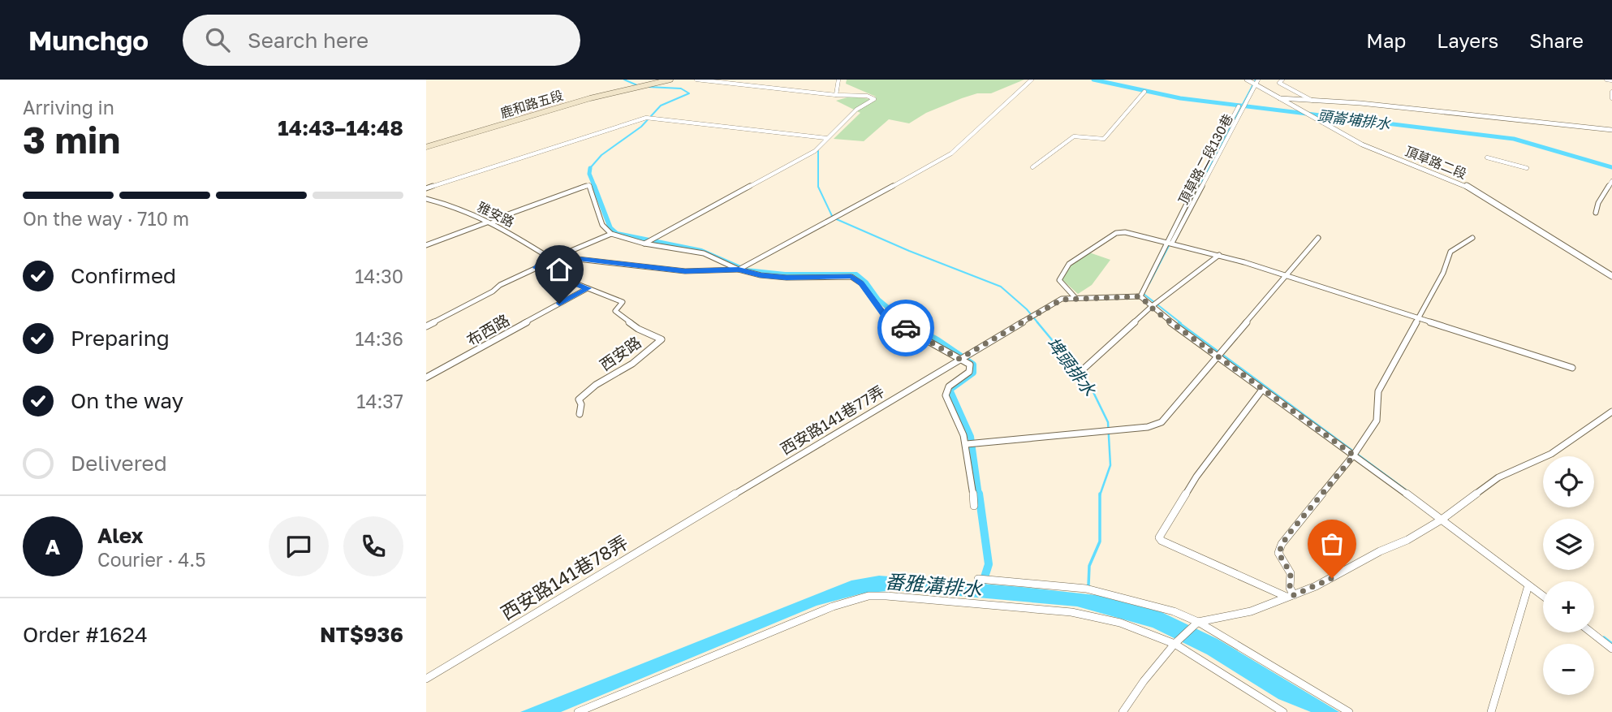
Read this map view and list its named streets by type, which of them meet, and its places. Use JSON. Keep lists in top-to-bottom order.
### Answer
{
  "streets": {
    "main road": ["鹿和路五段"],
    "street": [
      "頂草路二段130巷",
      "頂草路二段",
      "雅安路",
      "布西路",
      "西安路",
      "西安路141巷77弄",
      "西安路141巷78弄"
    ]
  },
  "crossings": [
    ["頂草路二段130巷", "頂草路二段"],
    ["布西路", "西安路"],
    ["西安路141巷77弄", "西安路141巷78弄"]
  ],
  "water": ["頭崙埔排水", "埤頭排水", "番雅溝排水"],
  "page": {
    "header": "Munchgo",
    "search": "Search here",
    "nav": ["Map", "Layers", "Share"],
    "heading": ["3 min", "Arriving in", "14:43–14:48"],
    "panel": [
      "Alex",
      "Courier · 4.5",
      "Order #1624",
      "NT$936"
    ],
    "bar": "On the way · 710 m",
    "list": [
      ["Confirmed", "14:30"],
      ["Preparing", "14:36"],
      ["On the way", "14:37"],
      "Delivered"
    ],
    "map_buttons": ["+", "−"],
    "round": "A"
  }
}
